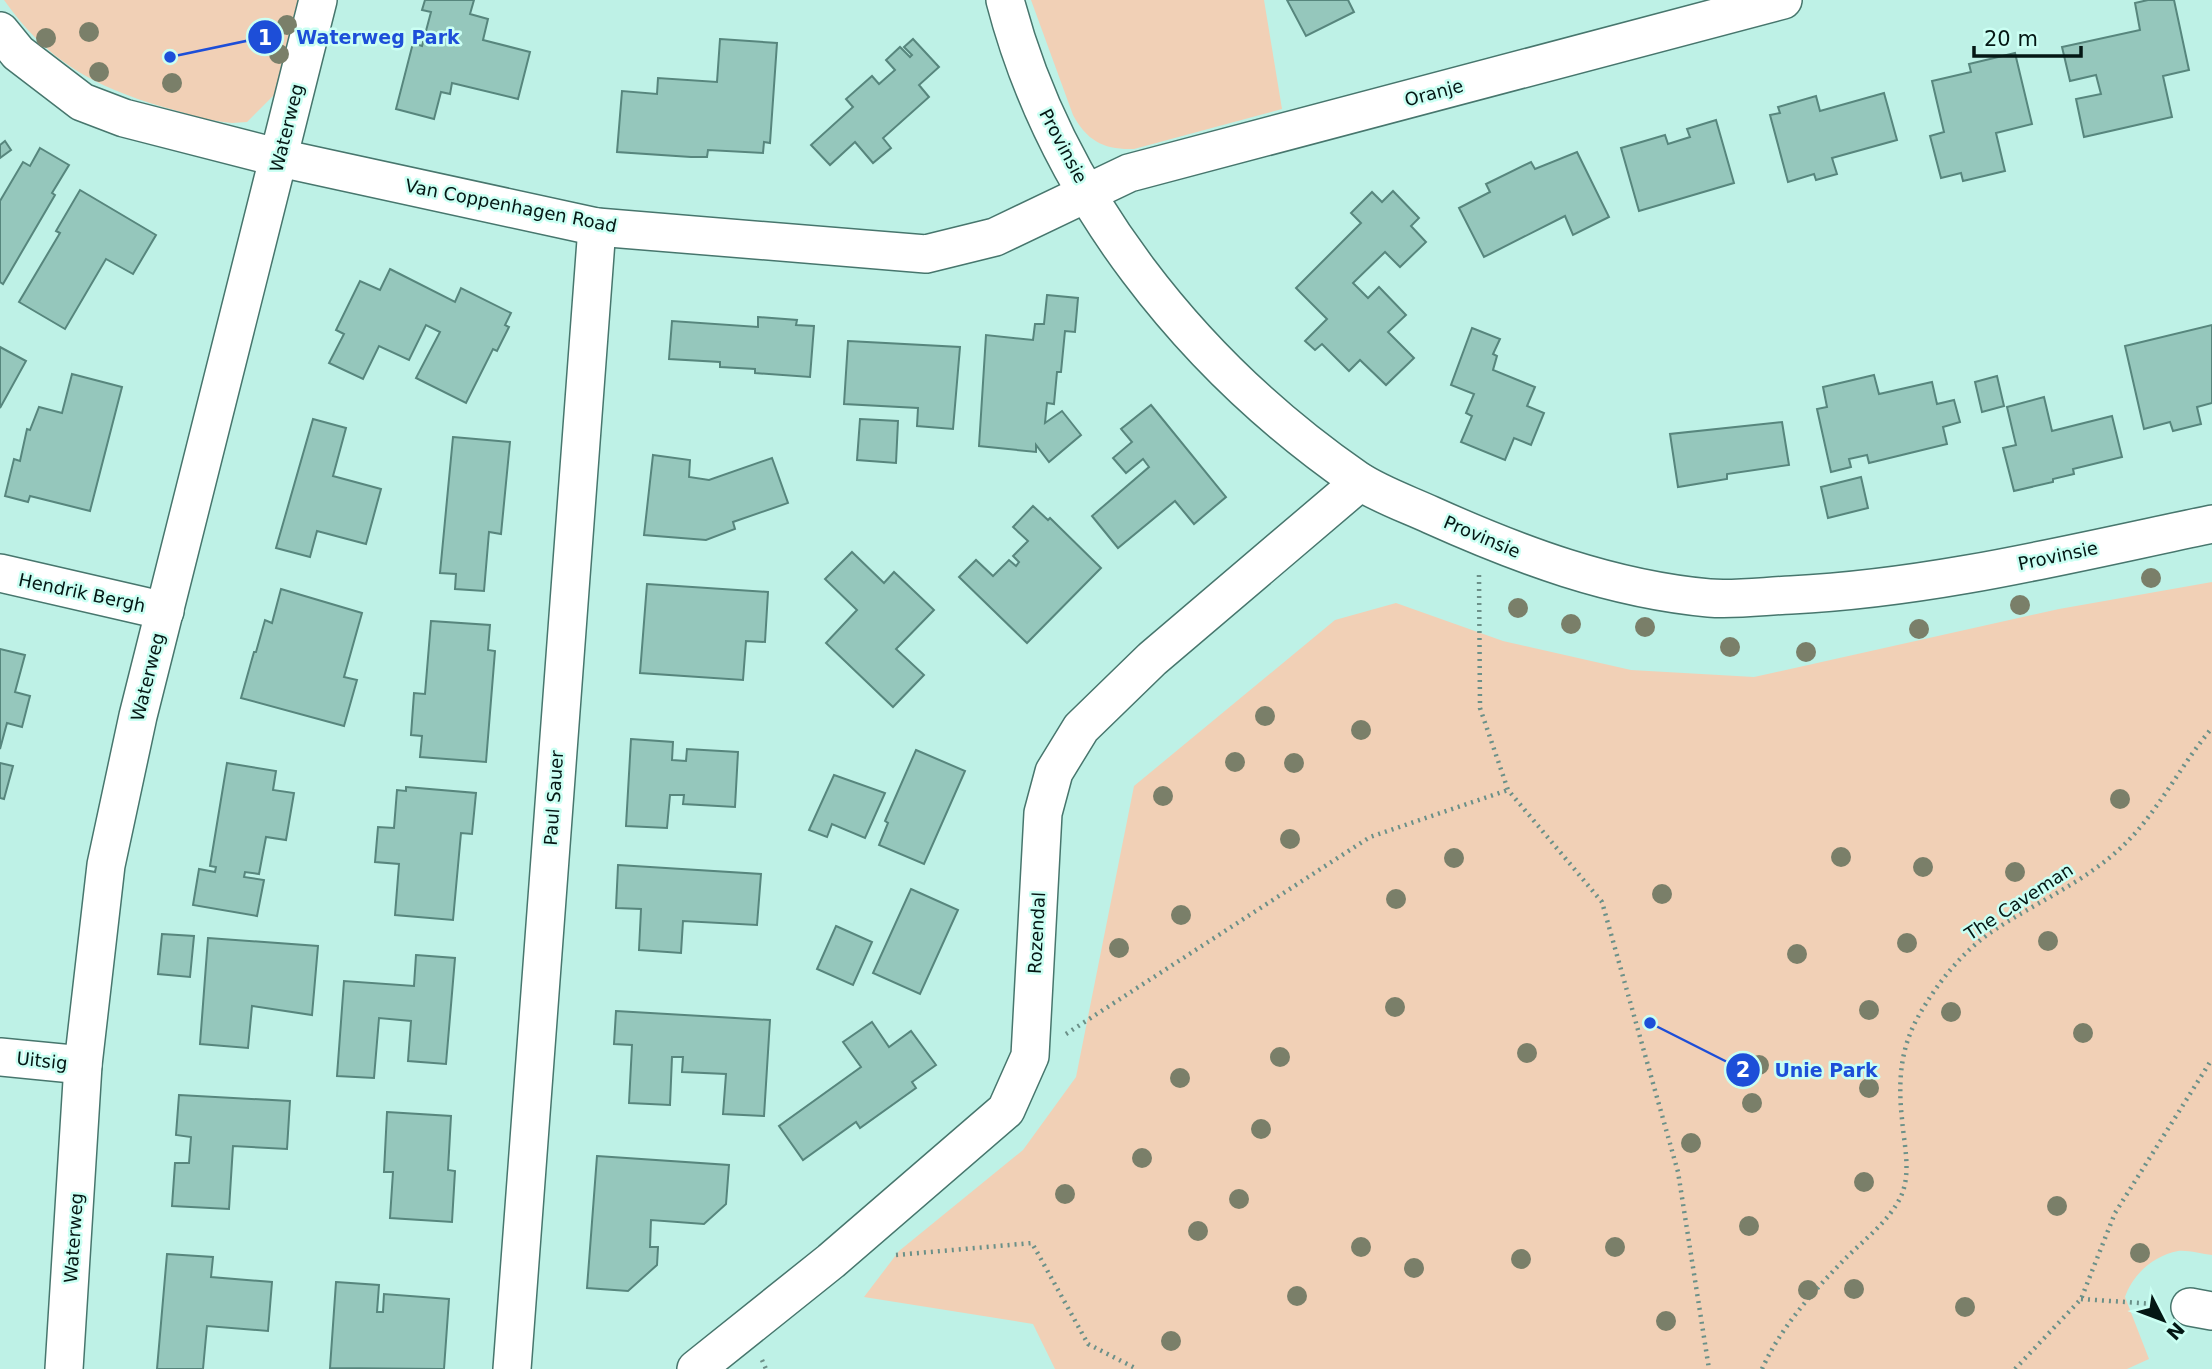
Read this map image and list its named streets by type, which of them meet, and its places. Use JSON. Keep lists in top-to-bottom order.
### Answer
{
  "streets": {
    "street": [
      "Oranje",
      "Waterweg",
      "Provinsie",
      "Van Coppenhagen Road",
      "Hendrik Bergh",
      "Paul Sauer",
      "Rozendal",
      "Uitsig"
    ],
    "path": ["The Caveman"]
  },
  "crossings": [
    ["Oranje", "Provinsie"],
    ["Oranje", "Van Coppenhagen Road"],
    ["Waterweg", "Van Coppenhagen Road"],
    ["Waterweg", "Hendrik Bergh"],
    ["Waterweg", "Uitsig"],
    ["Provinsie", "Van Coppenhagen Road"],
    ["Provinsie", "Rozendal"],
    ["Van Coppenhagen Road", "Paul Sauer"]
  ],
  "places": ["Waterweg Park", "Unie Park"],
  "scale_bar": "20 m",
  "north": "bottom right"
}
